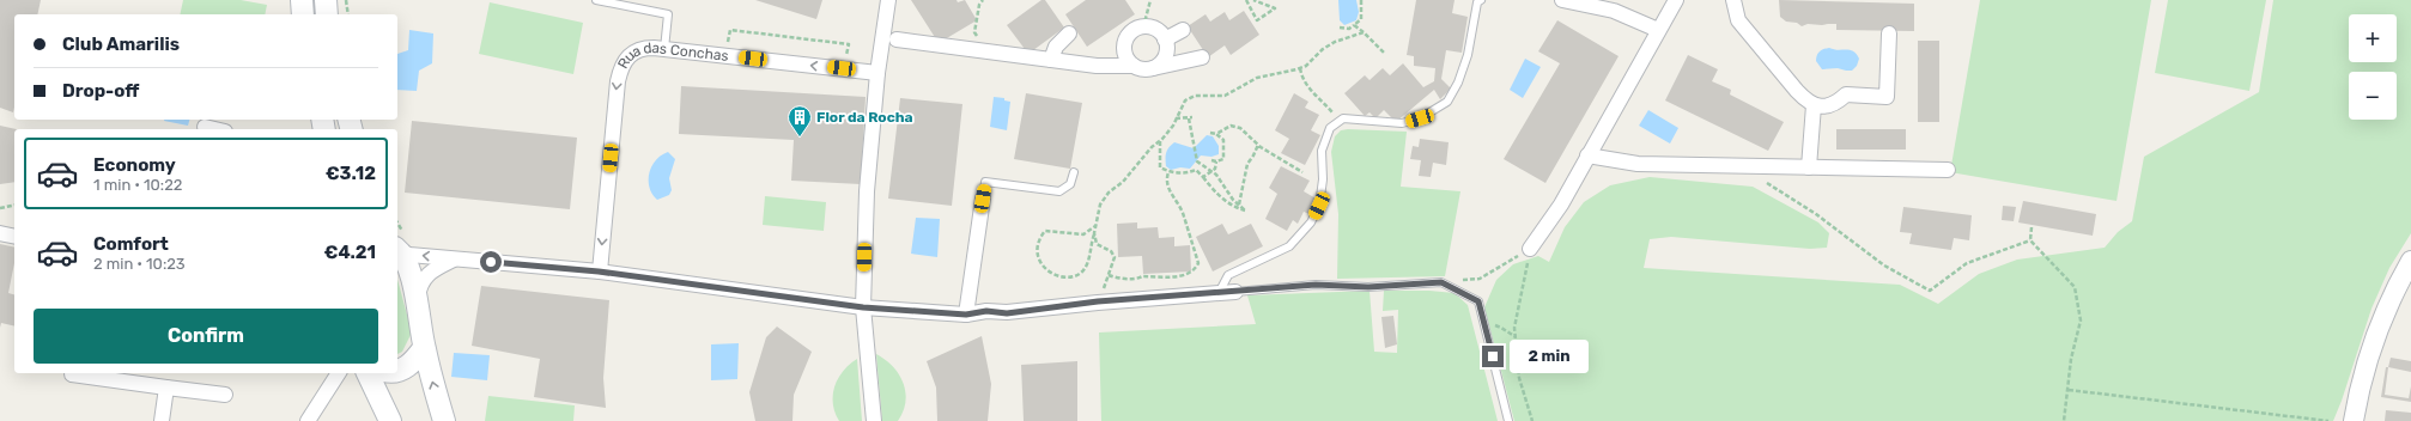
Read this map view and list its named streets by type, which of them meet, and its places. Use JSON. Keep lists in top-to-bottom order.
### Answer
{
  "streets": {
    "street": ["Rua das Conchas"]
  },
  "places": {
    "building": ["Flor da Rocha"]
  },
  "page": {
    "map_buttons": ["+", "−"],
    "banner": ["Club Amarilis", "Drop-off"],
    "list": [
      {
        "name": "Economy",
        "note": "1 min · 10:22",
        "value": "€3.12"
      },
      {
        "name": "Comfort",
        "note": "2 min · 10:23",
        "value": "€4.21"
      }
    ],
    "buttons": "Confirm",
    "bubble": "2 min"
  }
}
